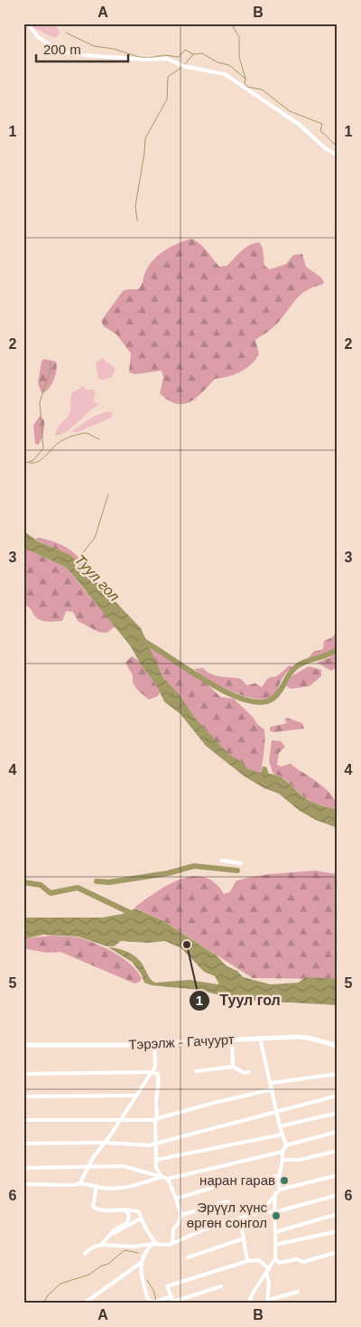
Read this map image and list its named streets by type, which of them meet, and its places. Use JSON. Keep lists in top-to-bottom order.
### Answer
{
  "streets": {
    "main road": ["Тэрэлж - Гачуурт"]
  },
  "water": ["Туул гол"],
  "places": ["Туул гол", "наран гарав", "Эрүүл хүнс өргөн сонгол"],
  "scale_bar": "200 m",
  "grid": {
    "columns": ["A", "B"],
    "rows": [
      "1",
      "2",
      "3",
      "4",
      "5",
      "6"
    ]
  }
}
